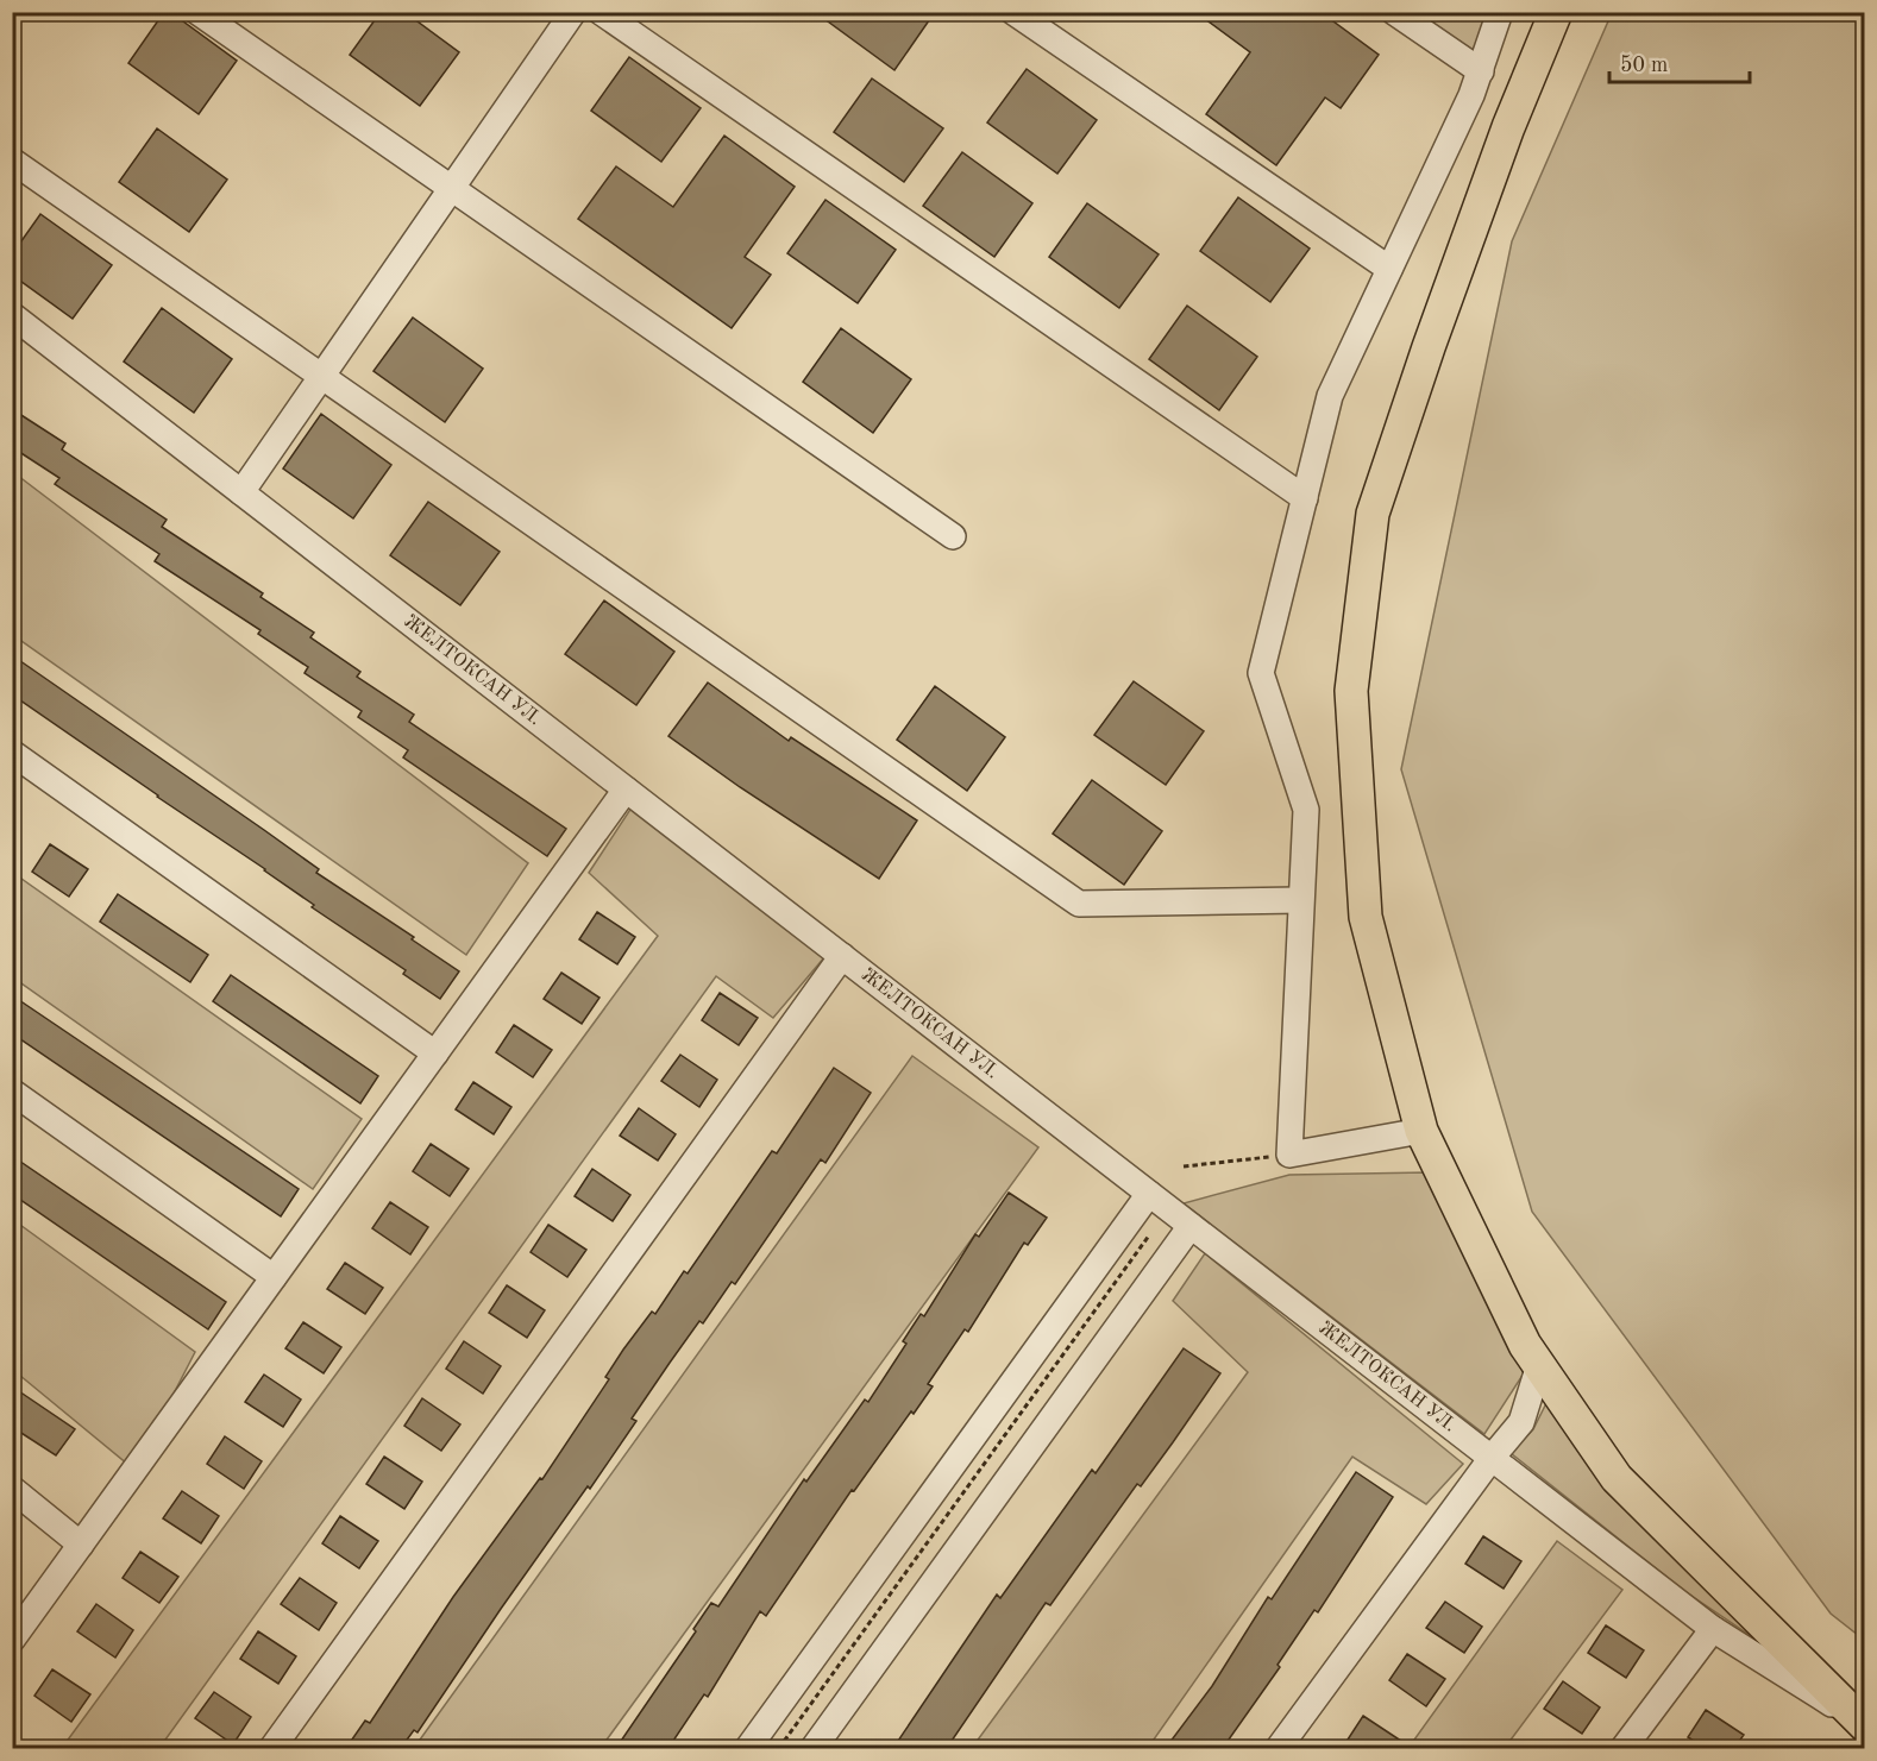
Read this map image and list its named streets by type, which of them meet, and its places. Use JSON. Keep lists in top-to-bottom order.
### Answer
{
  "streets": {
    "street": ["ЖЕЛТОКСАН УЛ."]
  },
  "scale_bar": "50 m"
}
